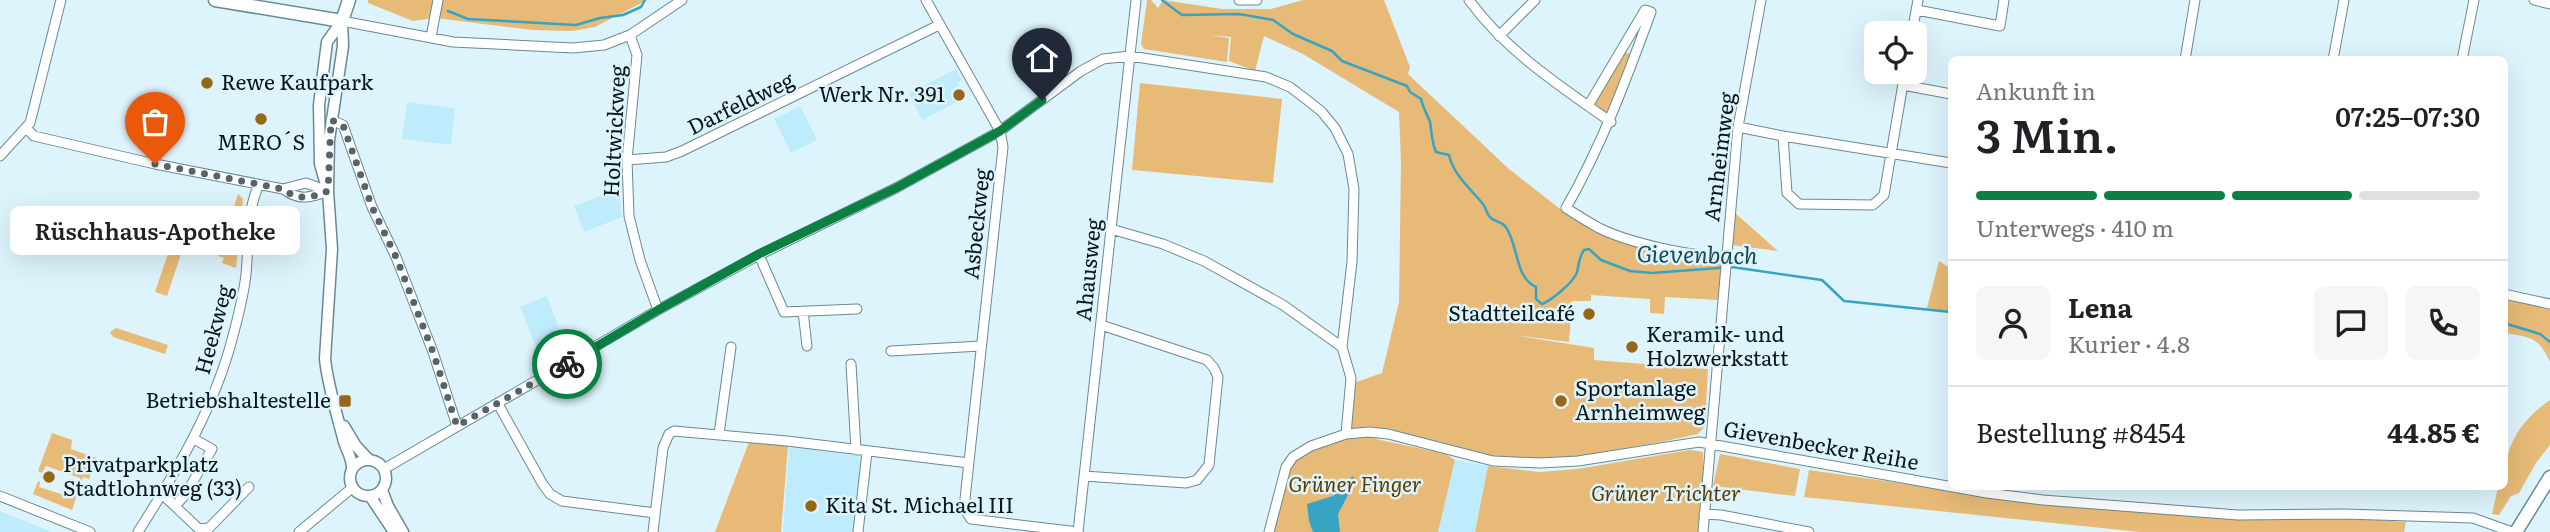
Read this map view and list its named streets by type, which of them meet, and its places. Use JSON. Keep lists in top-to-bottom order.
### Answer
{
  "streets": {
    "street": [
      "Darfeldweg",
      "Holtwickweg",
      "Arnheimweg",
      "Asbeckweg",
      "Ahausweg",
      "Heekweg",
      "Gievenbecker Reihe"
    ]
  },
  "crossings": [
    ["Darfeldweg", "Holtwickweg"],
    ["Darfeldweg", "Asbeckweg"],
    ["Arnheimweg", "Gievenbecker Reihe"],
    ["Asbeckweg", "Ahausweg"]
  ],
  "water": ["Gievenbach"],
  "parks": ["Grüner Finger", "Grüner Trichter"],
  "places": {
    "other": [
      "Rewe Kaufpark",
      "Werk Nr. 391",
      "MERO´S",
      "Rüschhaus-Apotheke",
      "Stadtteilcafé",
      "Keramik- und Holzwerkstatt",
      "Sportanlage Arnheimweg",
      "Privatparkplatz Stadtlohnweg (33)",
      "Kita St. Michael III"
    ],
    "transit": ["Betriebshaltestelle"]
  },
  "page": {
    "heading": ["3 Min.", "Ankunft in", "07:25–07:30"],
    "panel": [
      "Lena",
      "Kurier · 4.8",
      "Bestellung #8454",
      "44.85 €"
    ],
    "bar": "Unterwegs · 410 m",
    "bubble": "Rüschhaus-Apotheke"
  }
}
